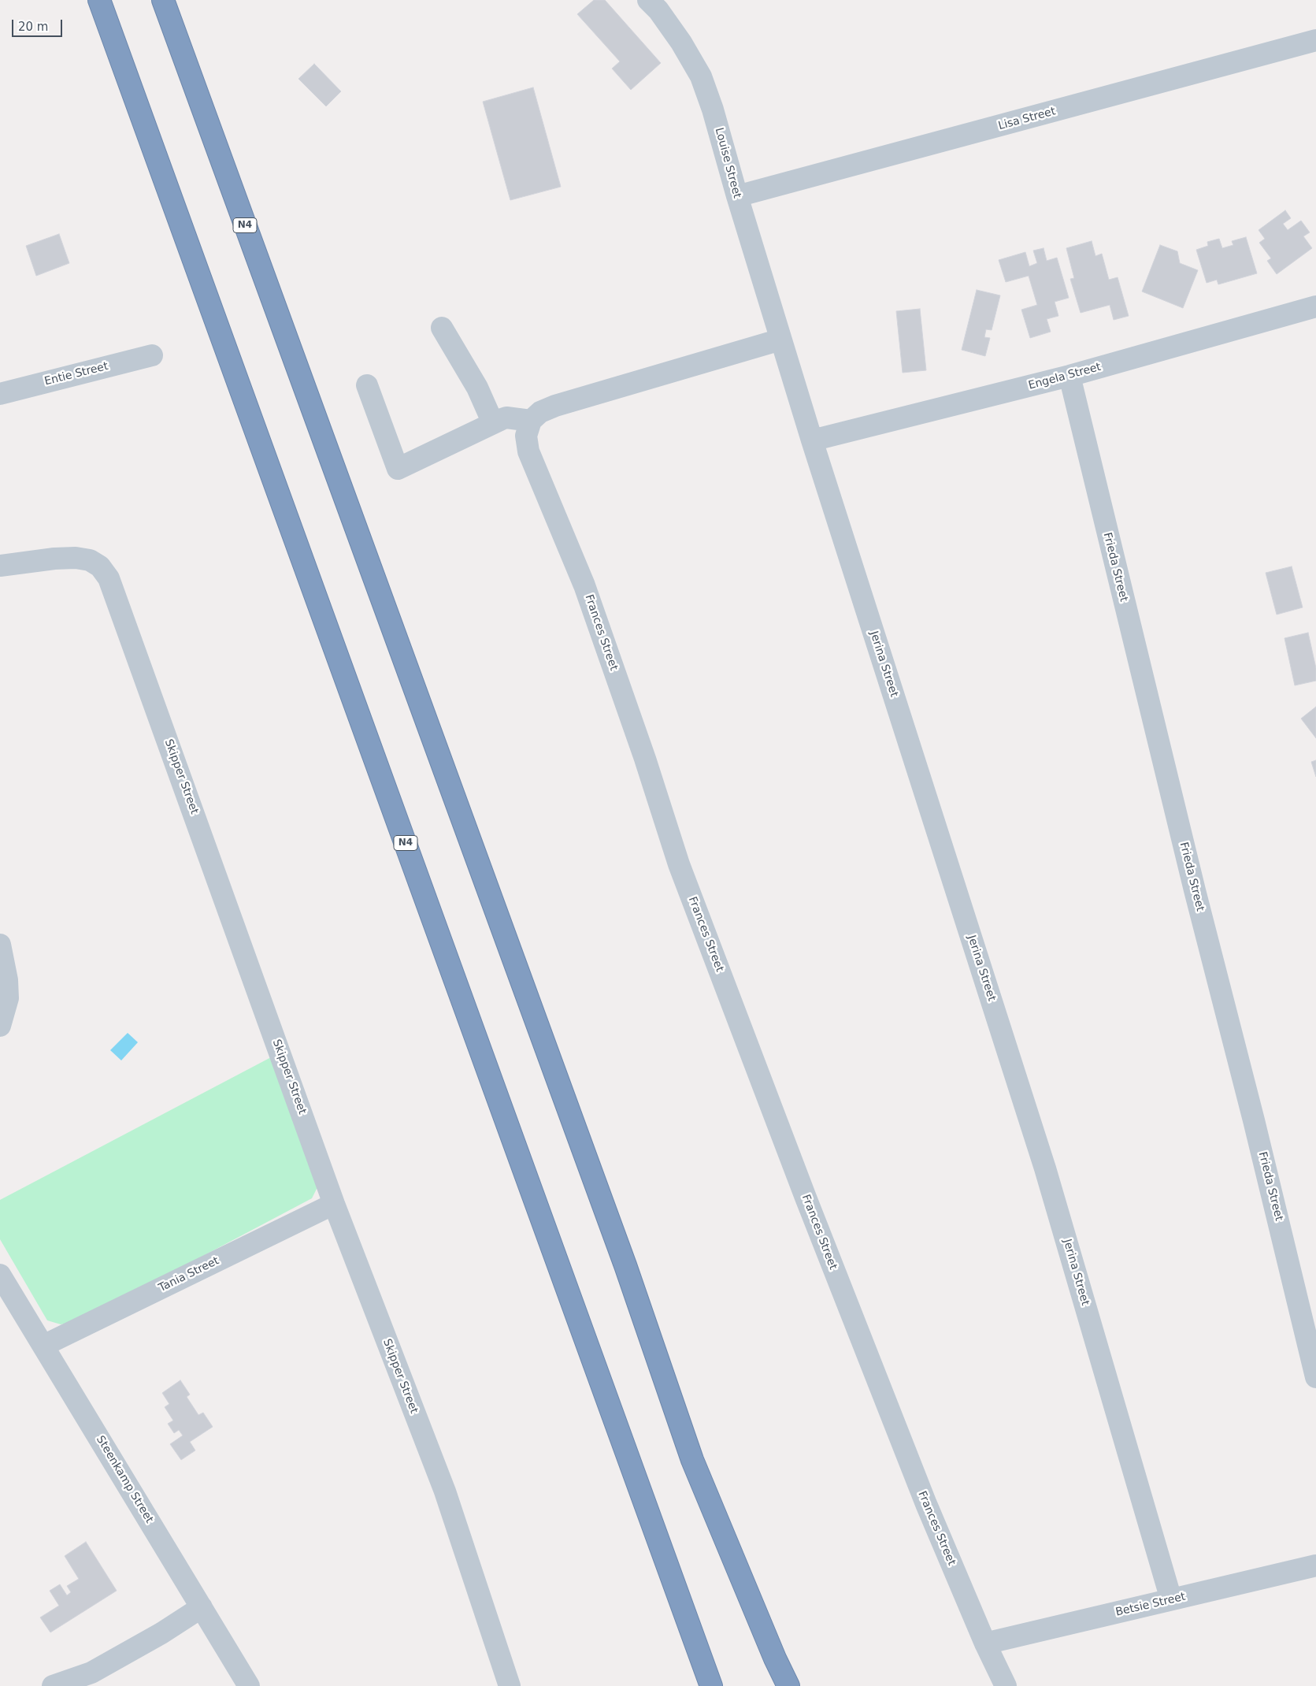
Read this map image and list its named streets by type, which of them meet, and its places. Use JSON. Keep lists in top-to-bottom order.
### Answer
{
  "streets": {
    "highway": ["N4"],
    "street": [
      "Lisa Street",
      "Louise Street",
      "Entie Street",
      "Engela Street",
      "Frieda Street",
      "Frances Street",
      "Jerina Street",
      "Skipper Street",
      "Tania Street",
      "Steenkamp Street",
      "Betsie Street"
    ]
  },
  "crossings": [
    ["Lisa Street", "Louise Street"],
    ["Louise Street", "Jerina Street"],
    ["Engela Street", "Frieda Street"],
    ["Engela Street", "Jerina Street"],
    ["Frances Street", "Betsie Street"],
    ["Jerina Street", "Betsie Street"],
    ["Skipper Street", "Tania Street"],
    ["Tania Street", "Steenkamp Street"]
  ],
  "scale_bar": "20 m"
}
